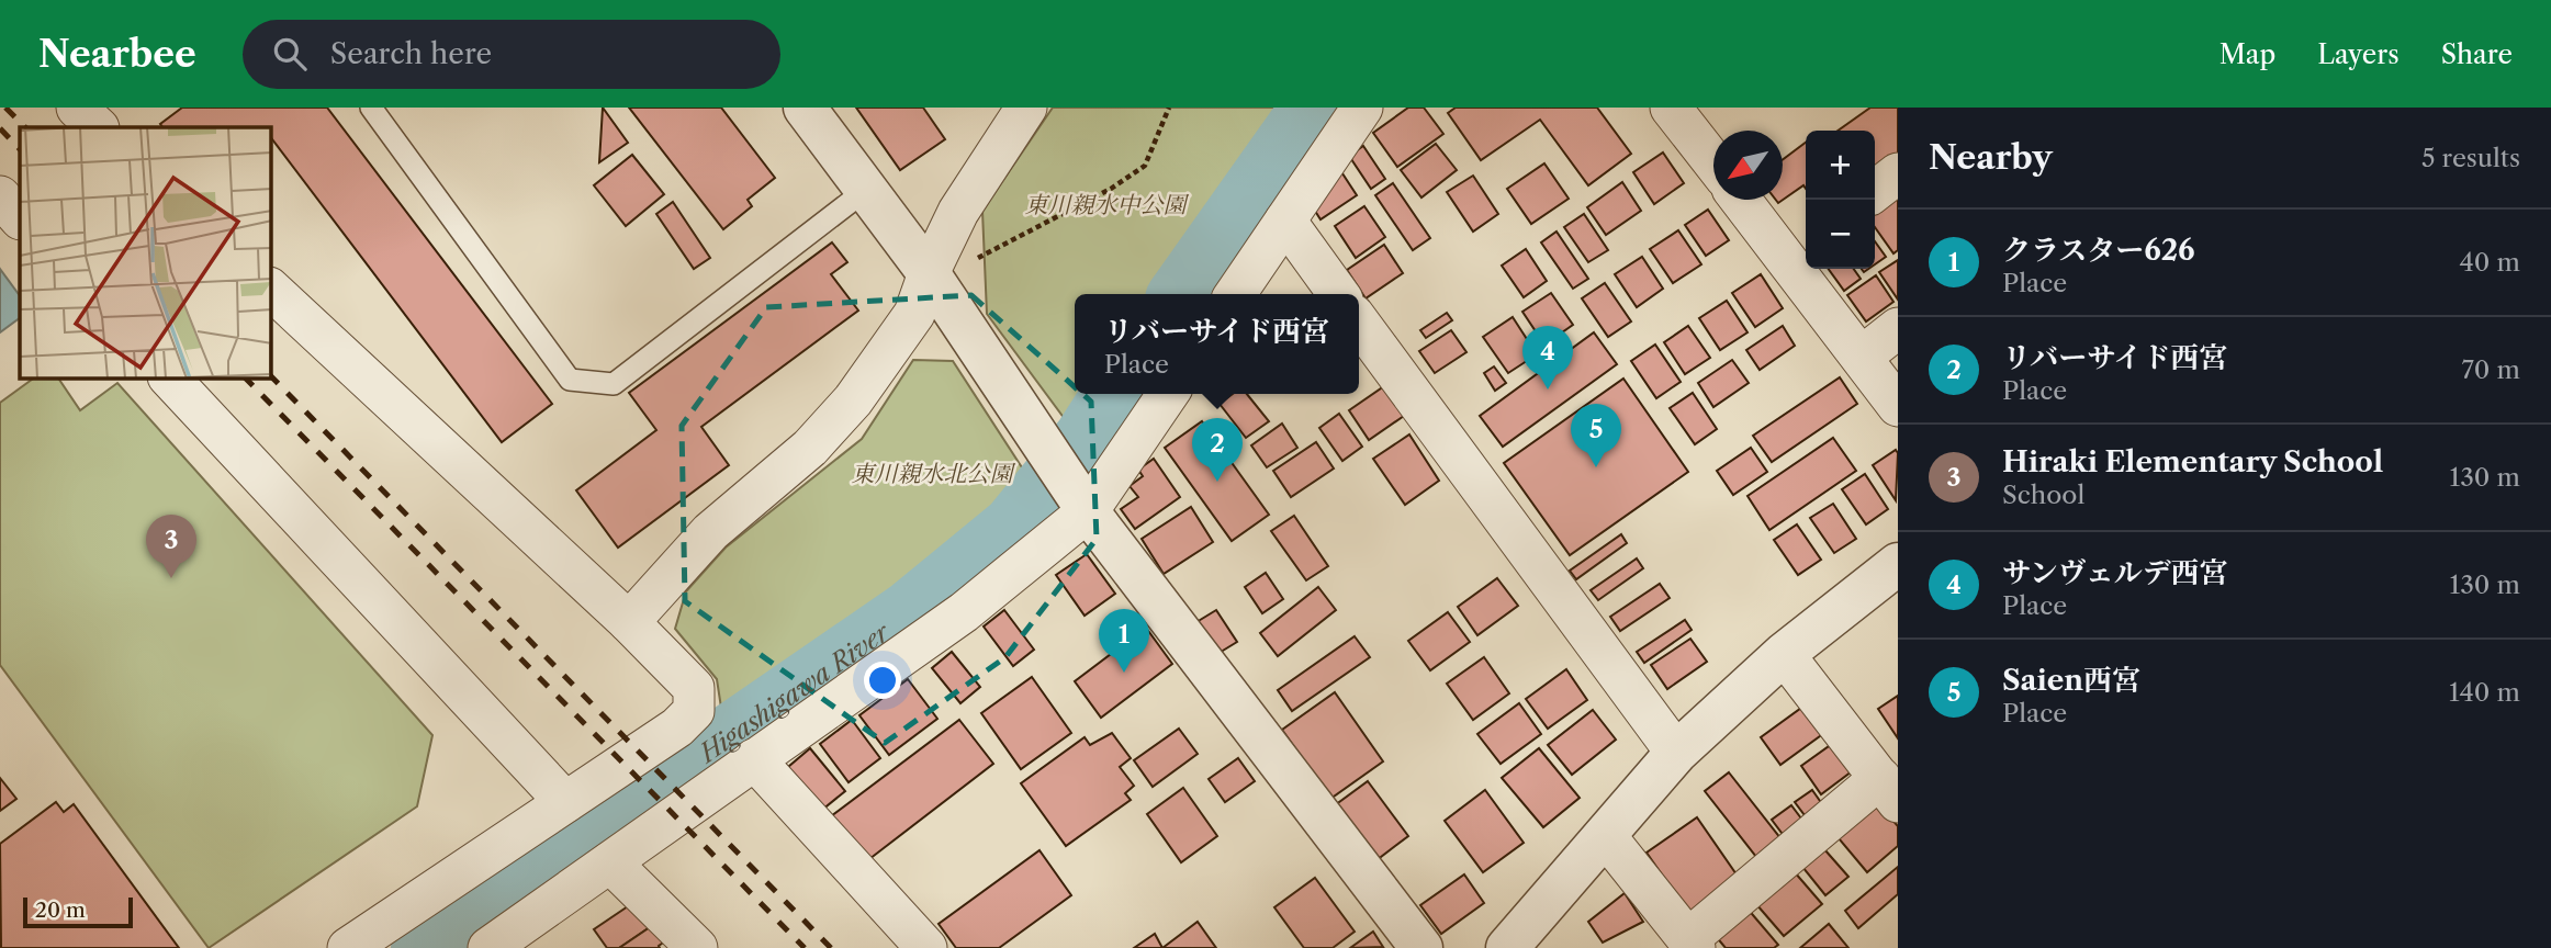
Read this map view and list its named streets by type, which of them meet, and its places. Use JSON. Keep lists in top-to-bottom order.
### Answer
{
  "water": ["Higashigawa River"],
  "parks": ["東川親水中公園", "東川親水北公園"],
  "scale_bar": "20 m",
  "north": "bottom left",
  "page": {
    "header": "Nearbee",
    "search": "Search here",
    "nav": ["Map", "Layers", "Share"],
    "heading": ["Nearby", "5 results"],
    "map_buttons": ["+", "−"],
    "list": [
      {
        "mark": "1",
        "name": "クラスター626",
        "note": "Place",
        "value": "40 m"
      },
      {
        "mark": "2",
        "name": "リバーサイド西宮",
        "note": "Place",
        "value": "70 m"
      },
      {
        "mark": "3",
        "name": "Hiraki Elementary School",
        "note": "School",
        "value": "130 m"
      },
      {
        "mark": "4",
        "name": "サンヴェルデ西宮",
        "note": "Place",
        "value": "130 m"
      },
      {
        "mark": "5",
        "name": "Saien西宮",
        "note": "Place",
        "value": "140 m"
      }
    ],
    "popup": ["リバーサイド西宮", "Place"],
    "pins": [
      "4",
      "5",
      "2",
      "3",
      "1"
    ],
    "scale": "20 m"
  }
}
